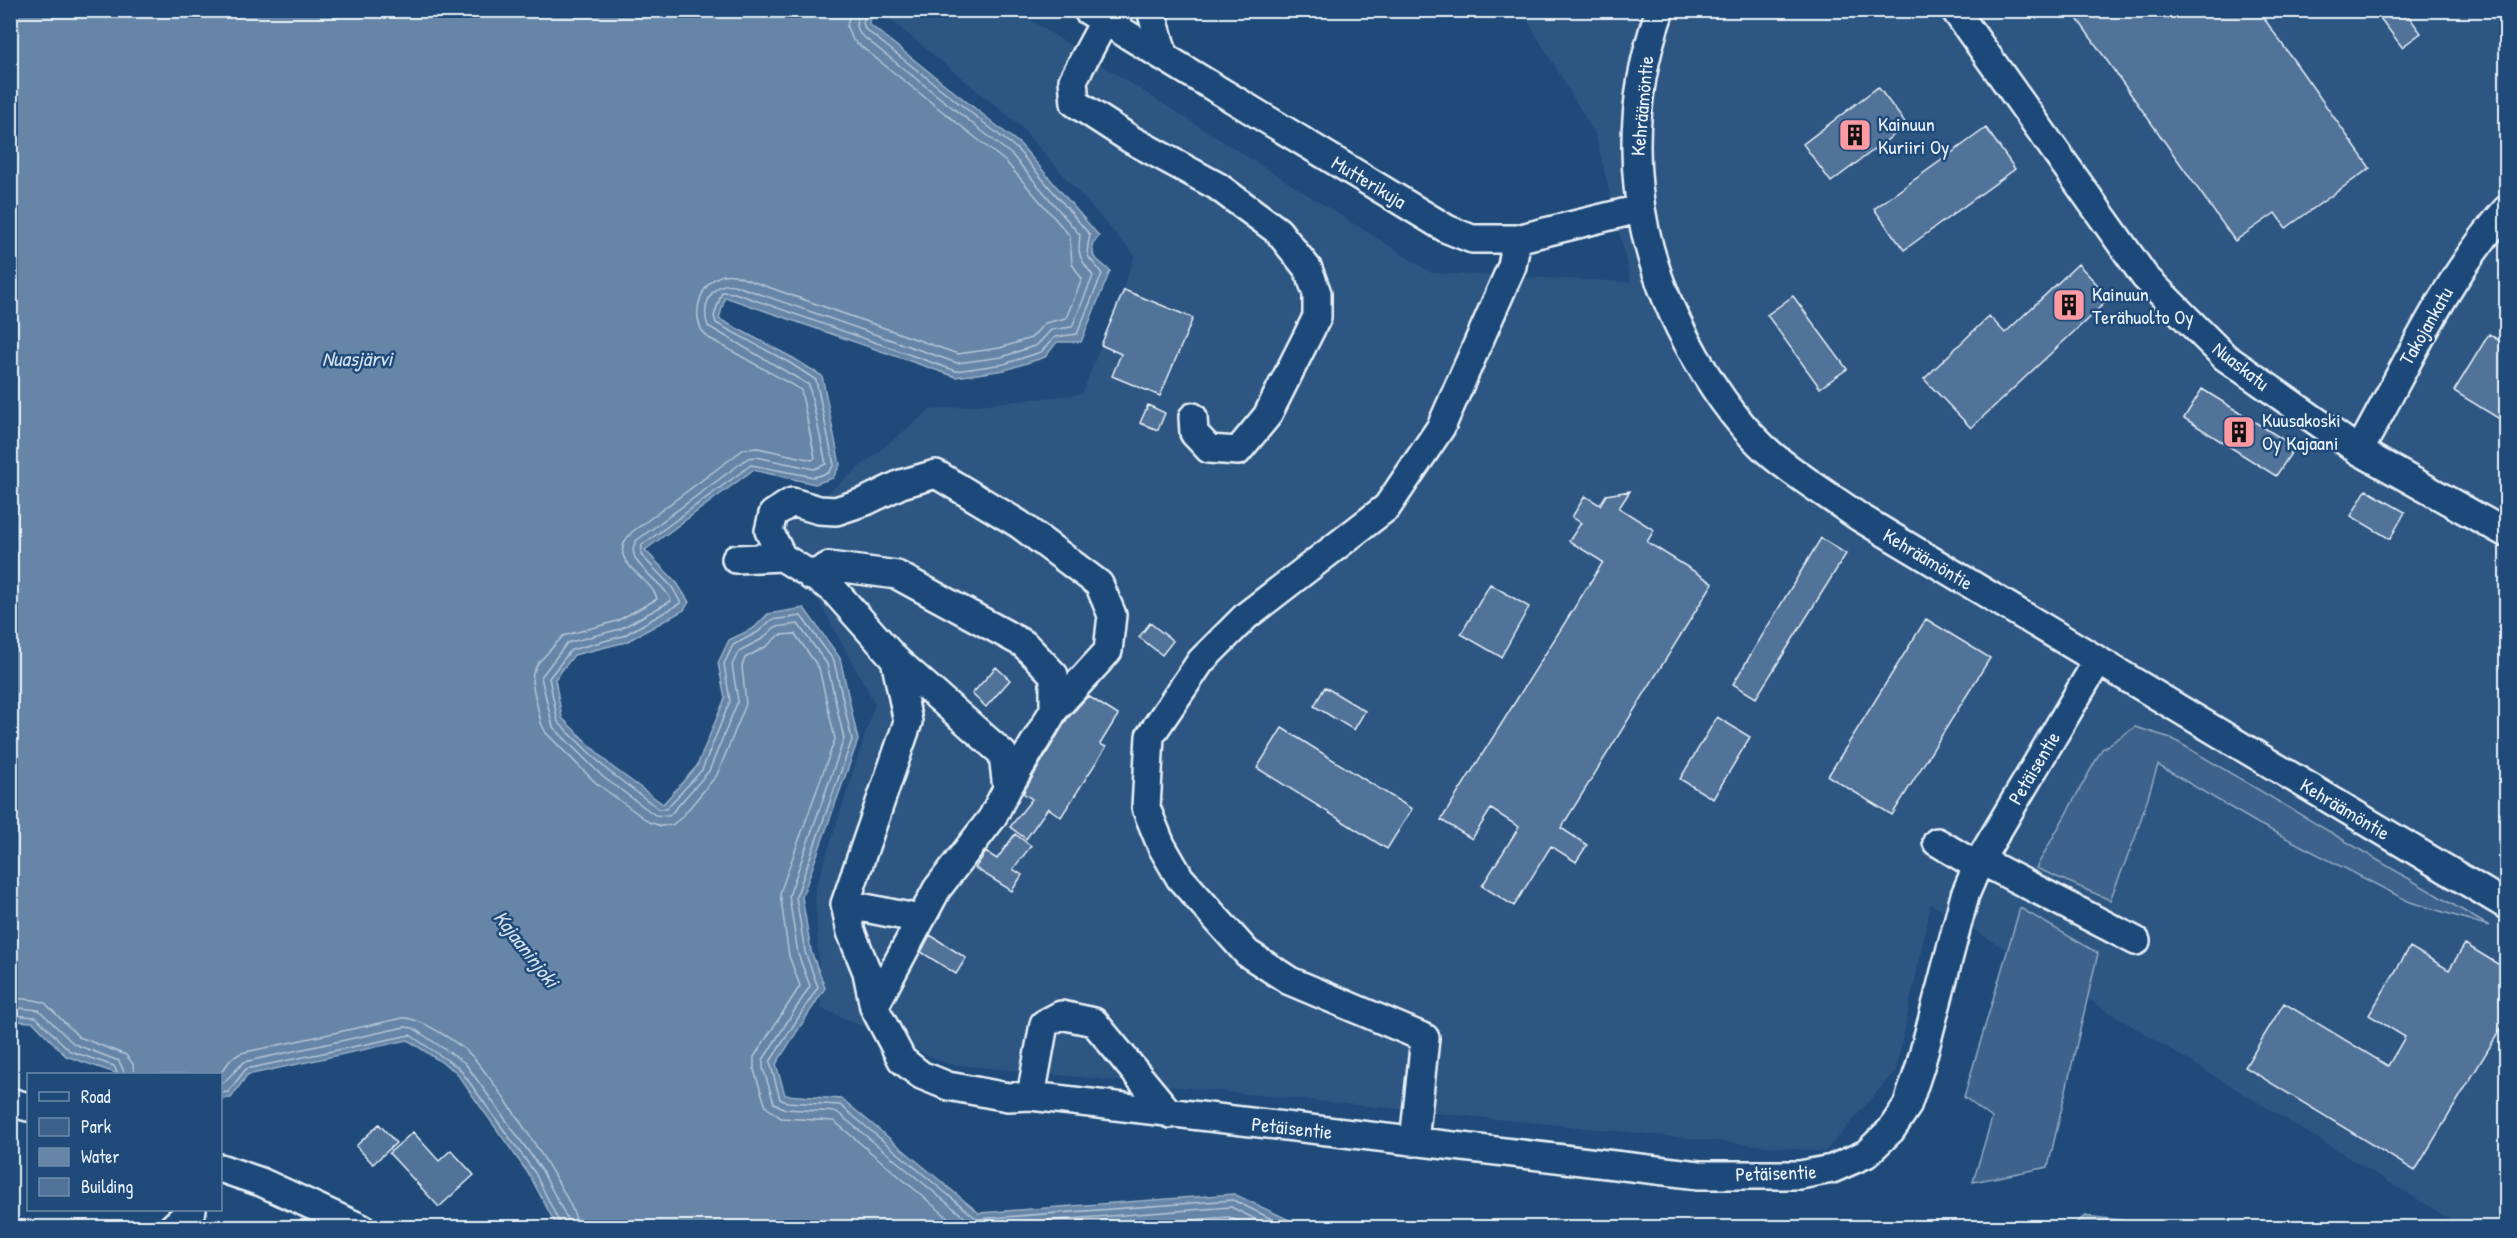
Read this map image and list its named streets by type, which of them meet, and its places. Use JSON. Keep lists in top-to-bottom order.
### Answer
{
  "streets": {
    "street": [
      "Kehräämöntie",
      "Mutterikuja",
      "Takojankatu",
      "Nuaskatu",
      "Petäisentie"
    ]
  },
  "crossings": [
    ["Kehräämöntie", "Mutterikuja"],
    ["Kehräämöntie", "Petäisentie"],
    ["Takojankatu", "Nuaskatu"]
  ],
  "water": ["Nuasjärvi", "Kajaaninjoki"],
  "places": {
    "building": ["Kainuun Kuriiri Oy", "Kainuun Terähuolto Oy", "Kuusakoski Oy Kajaani"]
  },
  "legend": [
    "Road",
    "Park",
    "Water",
    "Building"
  ]
}
